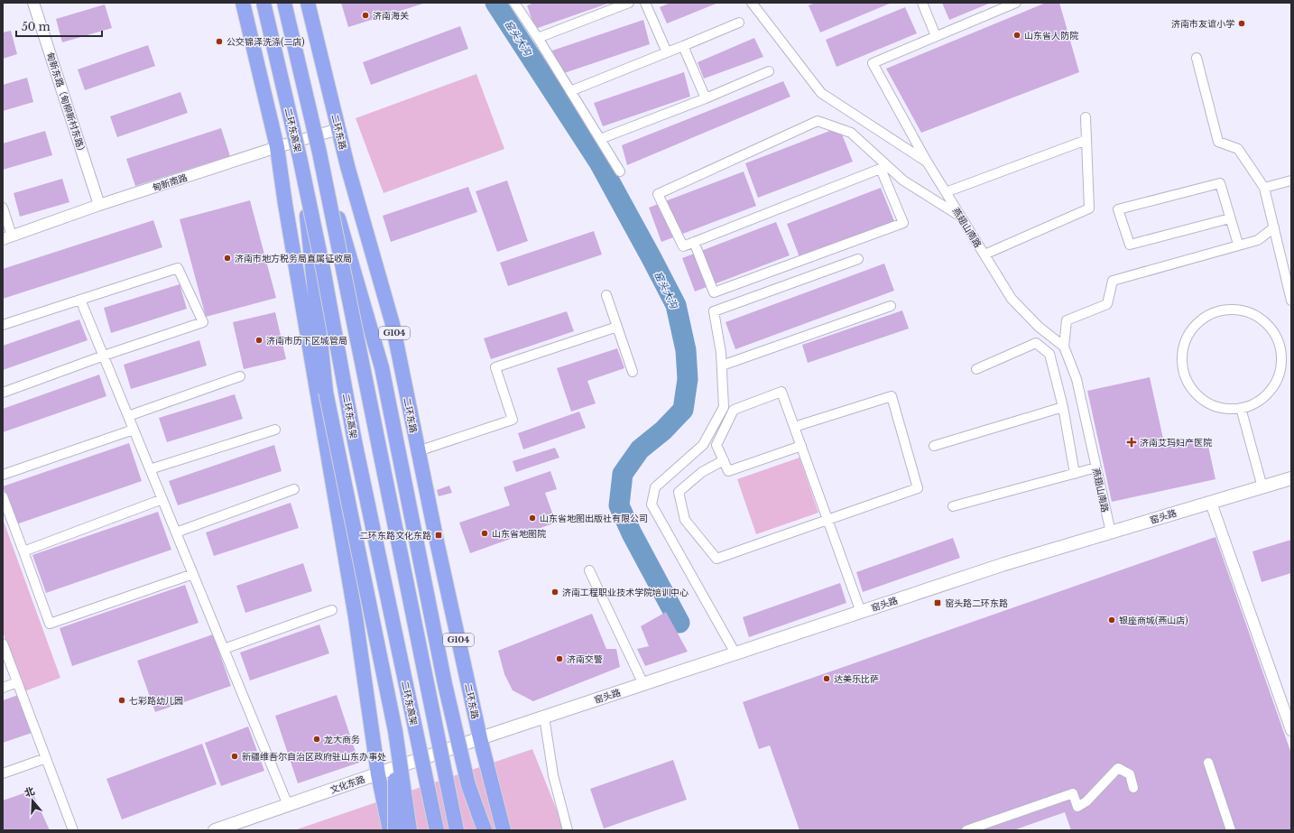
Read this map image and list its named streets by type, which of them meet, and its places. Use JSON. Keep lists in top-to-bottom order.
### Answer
{
  "streets": {
    "highway": ["二环东高架", "二环东路", "G104"],
    "main road": ["窑头路", "文化东路"],
    "street": ["甸新东路（甸柳新村东路）", "甸新南路", "燕翅山南路"]
  },
  "crossings": [
    ["甸新东路（甸柳新村东路）", "甸新南路"],
    ["二环东路", "甸新南路"],
    ["二环东路", "窑头路"],
    ["二环东路", "文化东路"],
    ["燕翅山南路", "窑头路"],
    ["窑头路", "文化东路"]
  ],
  "water": ["窑头大沟"],
  "places": {
    "other": [
      "济南海关",
      "济南市友谊小学",
      "山东省人防院",
      "公交锦泽洗涤(二店)",
      "济南市地方税务局直属征收局",
      "济南市历下区城管局",
      "山东省地图出版社有限公司",
      "山东省地图院",
      "济南工程职业技术学院培训中心",
      "银座商城(燕山店)",
      "济南交警",
      "达美乐比萨",
      "七彩路幼儿园",
      "龙大商务",
      "新疆维吾尔自治区政府驻山东办事处"
    ],
    "health": ["济南艾玛妇产医院"],
    "transit": ["二环东路文化东路", "窑头路二环东路"]
  },
  "scale_bar": "50 m",
  "north": "top"
}
